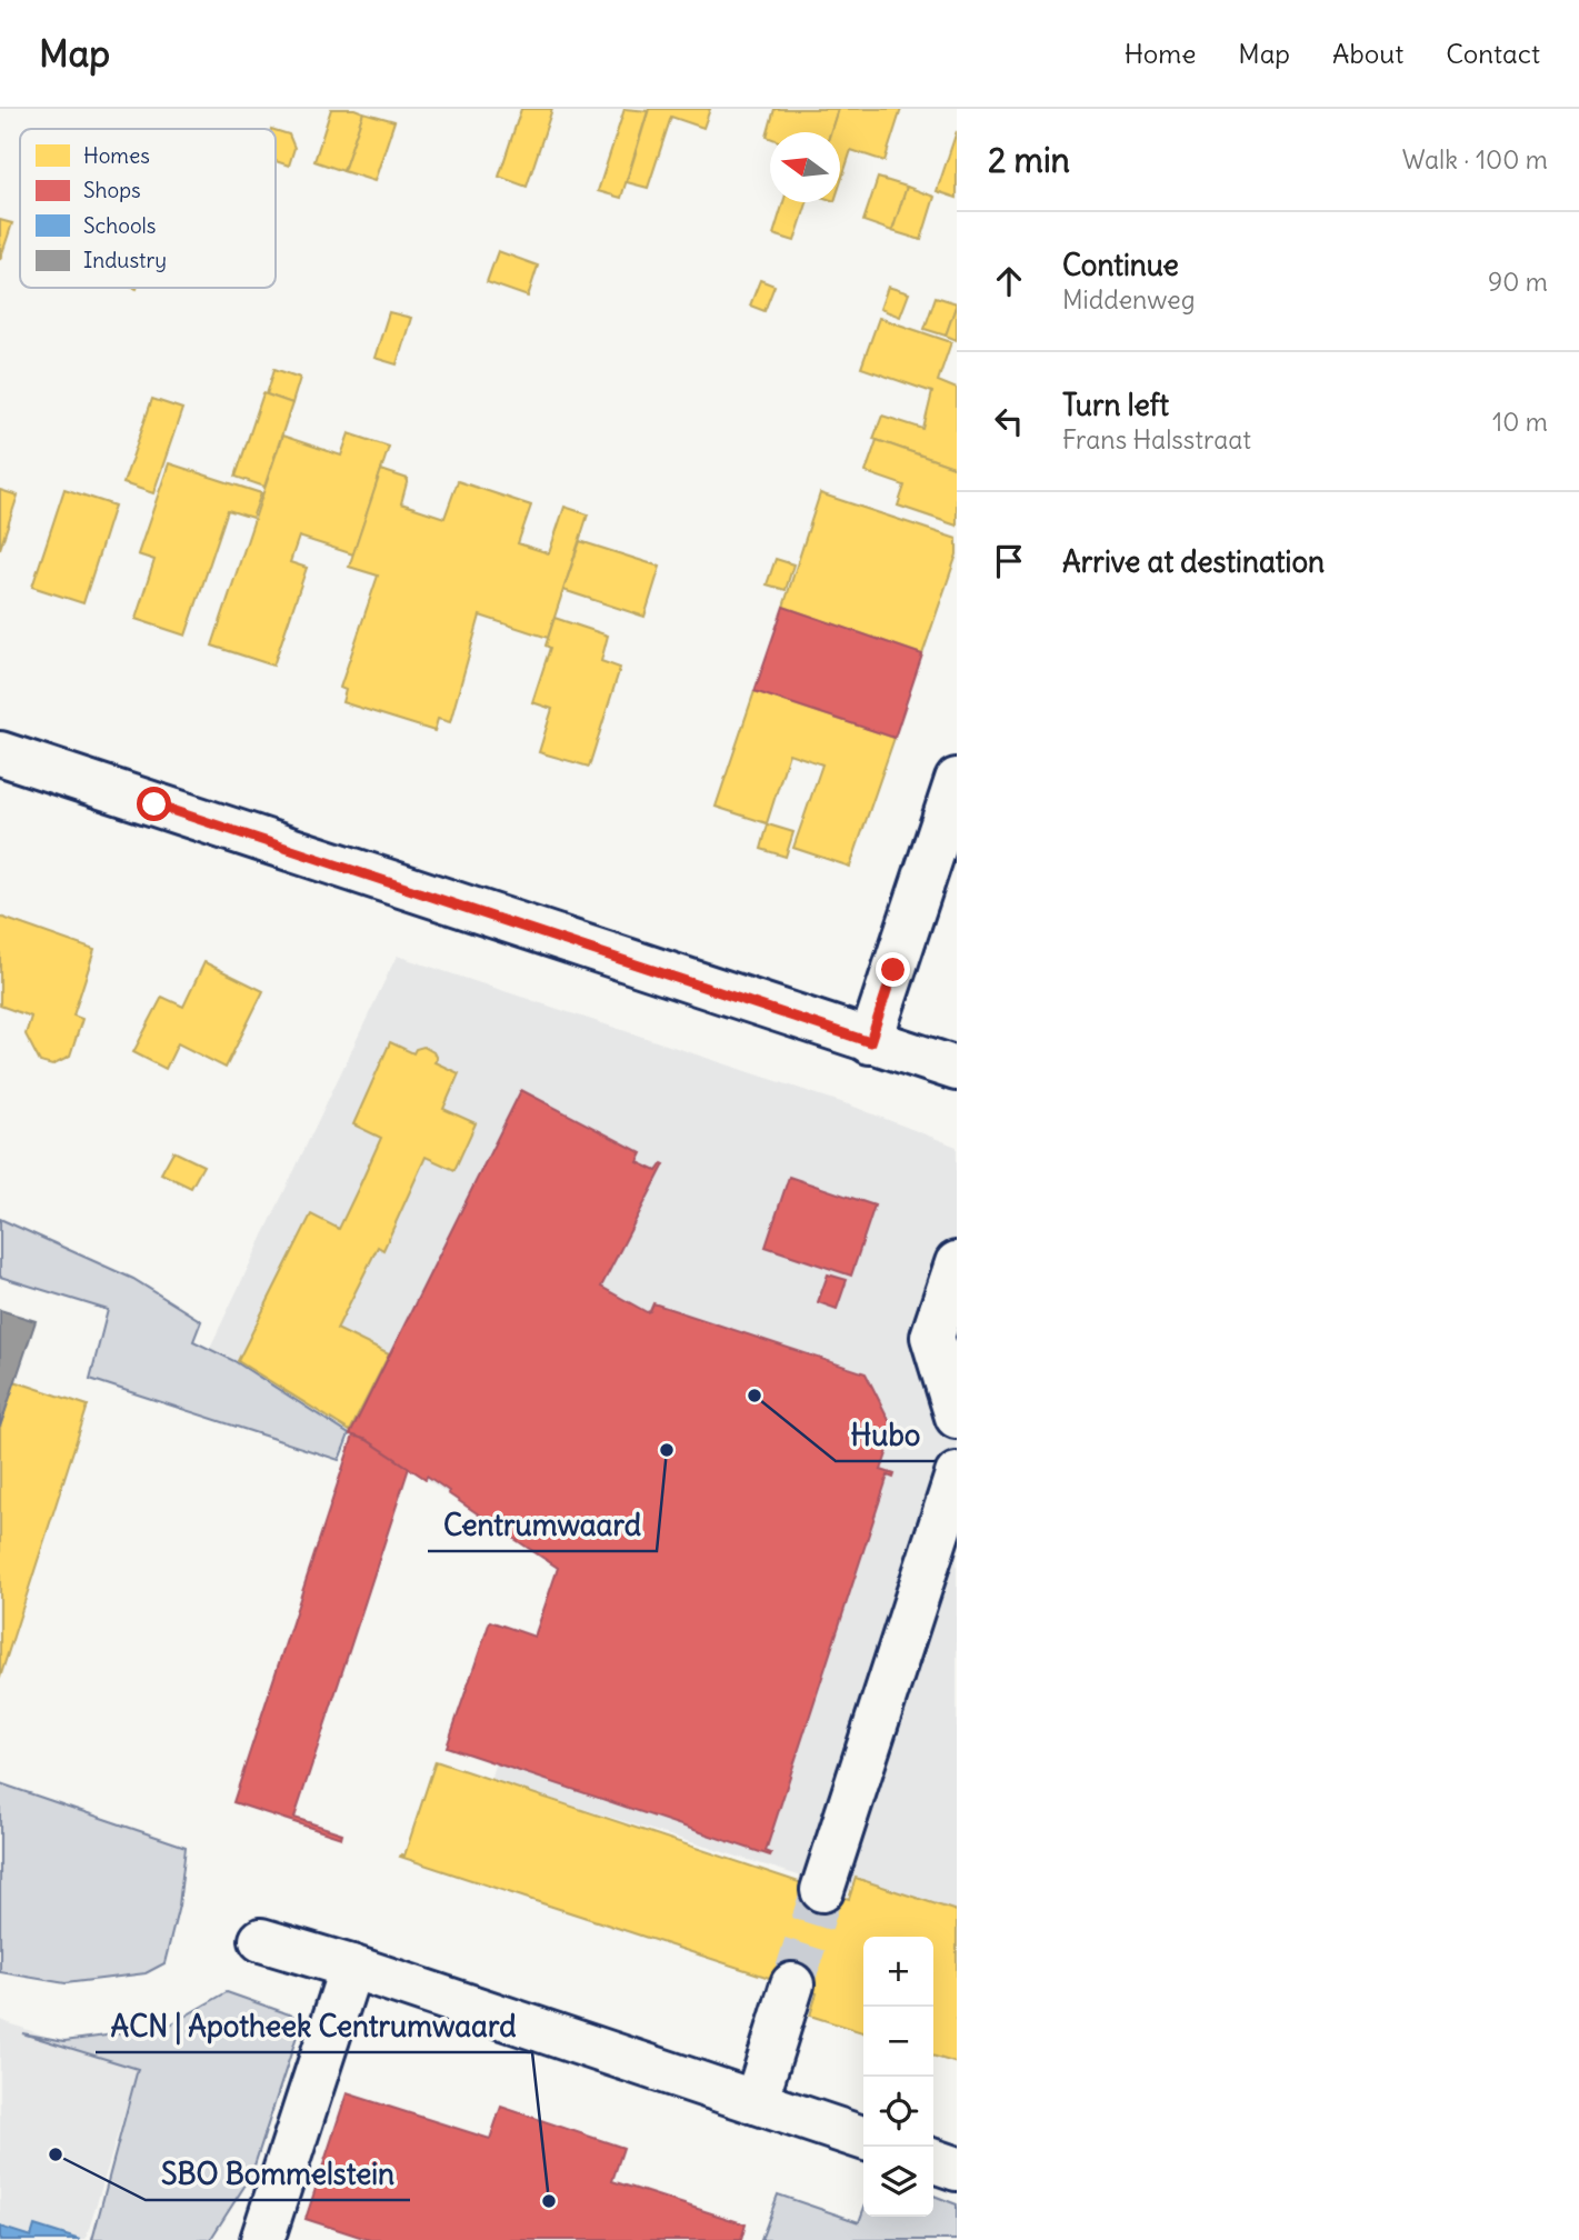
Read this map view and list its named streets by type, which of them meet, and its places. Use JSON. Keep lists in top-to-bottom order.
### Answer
{
  "places": [
    "Hubo",
    "Centrumwaard",
    "SBO Bommelstein",
    "ACN | Apotheek Centrumwaard"
  ],
  "legend": [
    "Homes",
    "Shops",
    "Schools",
    "Industry"
  ],
  "north": "left",
  "page": {
    "header": "Map",
    "nav": [
      "Home",
      "Map",
      "About",
      "Contact"
    ],
    "heading": ["2 min", "Walk · 100 m"],
    "list": [
      ["Continue", "Middenweg", "90 m"],
      ["Turn left", "Frans Halsstraat", "10 m"],
      "Arrive at destination"
    ],
    "map_buttons": ["+", "−"]
  }
}
